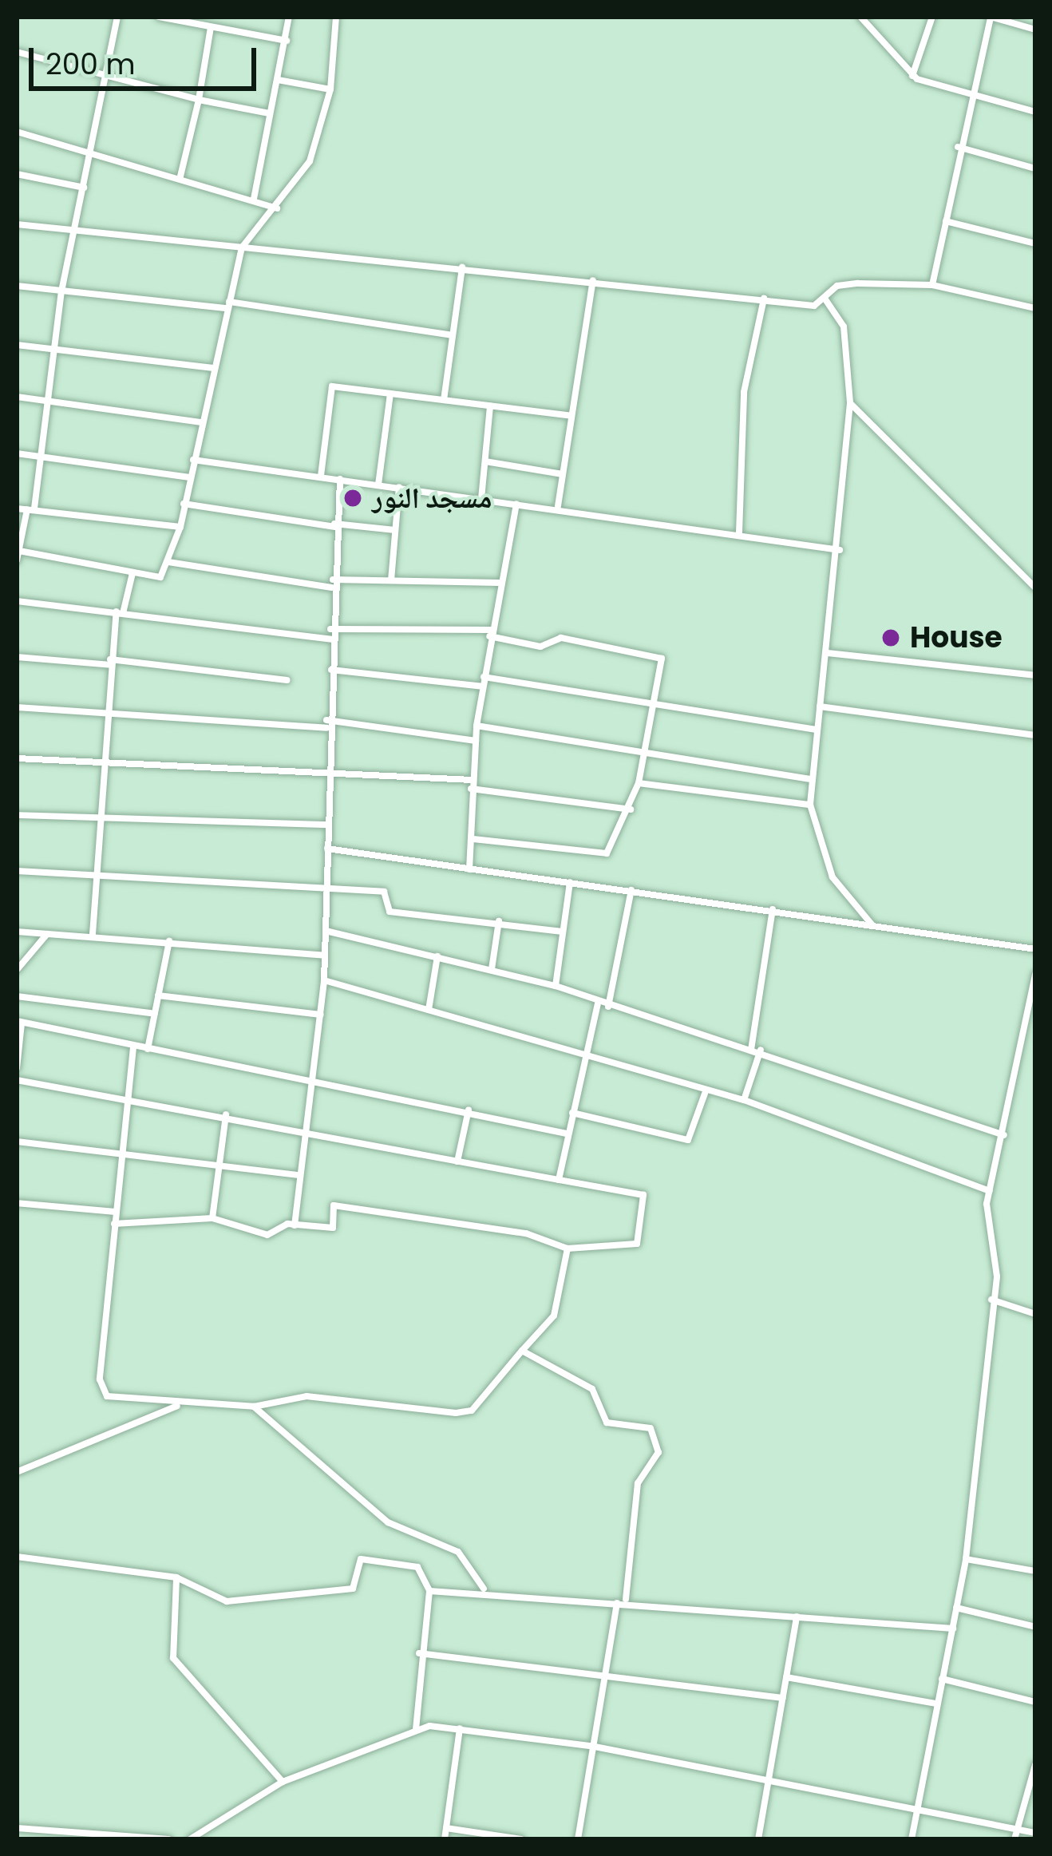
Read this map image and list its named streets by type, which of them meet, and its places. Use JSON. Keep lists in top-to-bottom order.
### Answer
{
  "places": ["مسجد النور", "House"],
  "scale_bar": "200 m"
}
